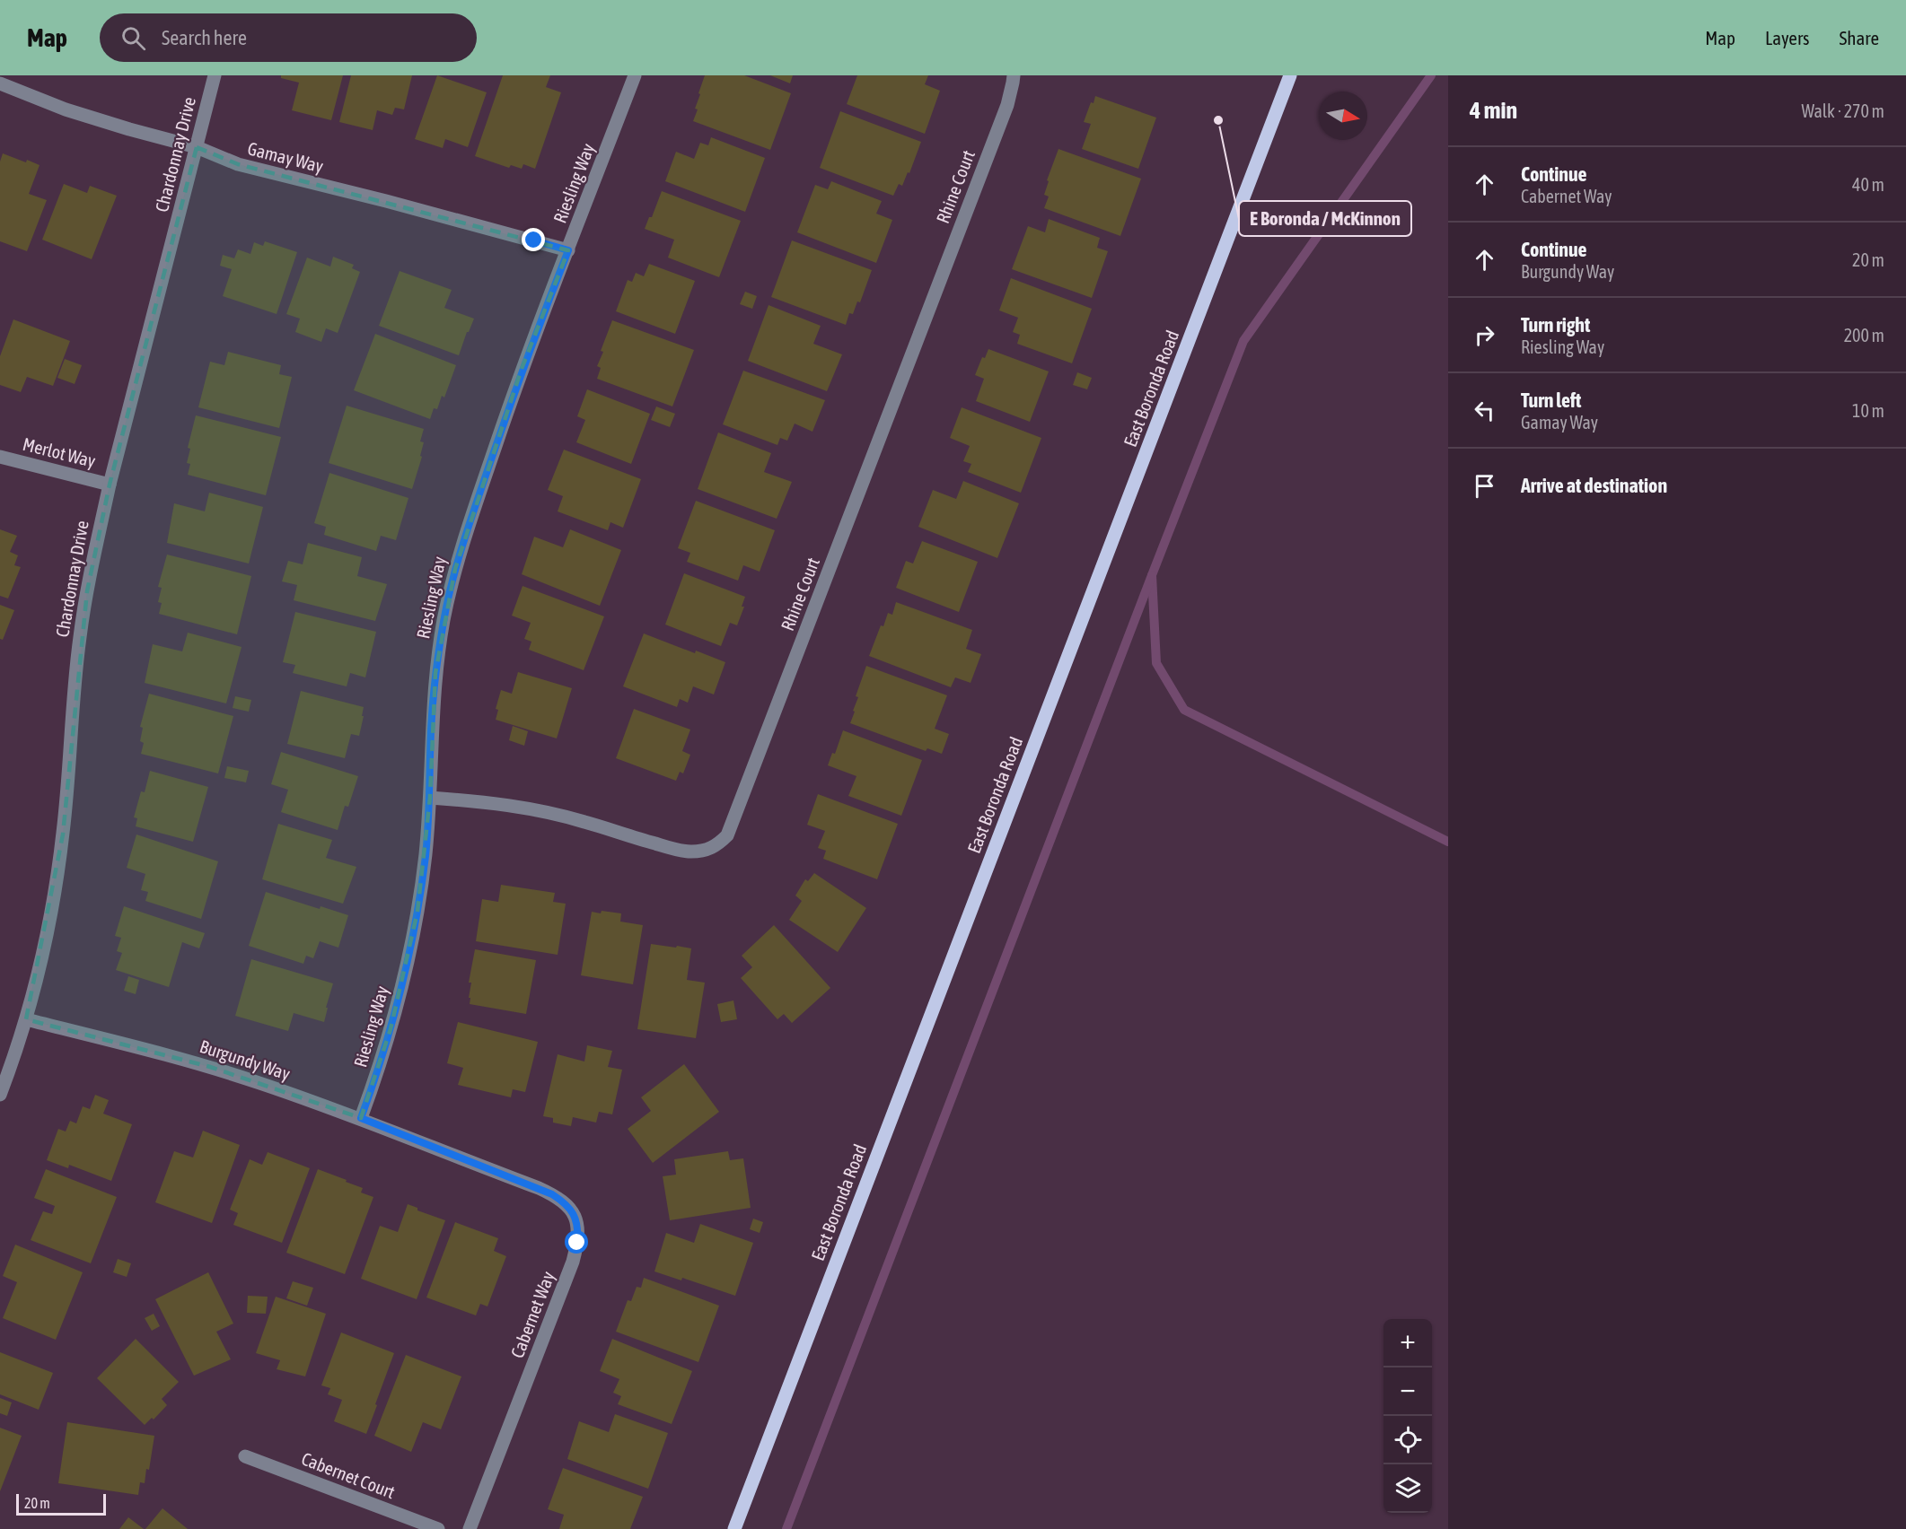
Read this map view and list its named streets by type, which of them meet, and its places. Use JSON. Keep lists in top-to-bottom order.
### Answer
{
  "streets": {
    "main road": ["East Boronda Road"],
    "street": [
      "Chardonnay Drive",
      "Gamay Way",
      "Riesling Way",
      "Rhine Court",
      "Merlot Way",
      "Burgundy Way",
      "Cabernet Way",
      "Cabernet Court"
    ]
  },
  "crossings": [
    ["Chardonnay Drive", "Gamay Way"],
    ["Chardonnay Drive", "Merlot Way"],
    ["Chardonnay Drive", "Burgundy Way"],
    ["Gamay Way", "Riesling Way"],
    ["Riesling Way", "Rhine Court"],
    ["Riesling Way", "Burgundy Way"],
    ["Burgundy Way", "Cabernet Way"]
  ],
  "places": ["E Boronda / McKinnon"],
  "scale_bar": "20 m",
  "north": "right",
  "page": {
    "header": "Map",
    "search": "Search here",
    "nav": ["Map", "Layers", "Share"],
    "heading": ["4 min", "Walk · 270 m"],
    "list": [
      ["Continue", "Cabernet Way", "40 m"],
      ["Continue", "Burgundy Way", "20 m"],
      ["Turn right", "Riesling Way", "200 m"],
      ["Turn left", "Gamay Way", "10 m"],
      "Arrive at destination"
    ],
    "map_buttons": ["+", "−"],
    "scale": "20 m"
  }
}
